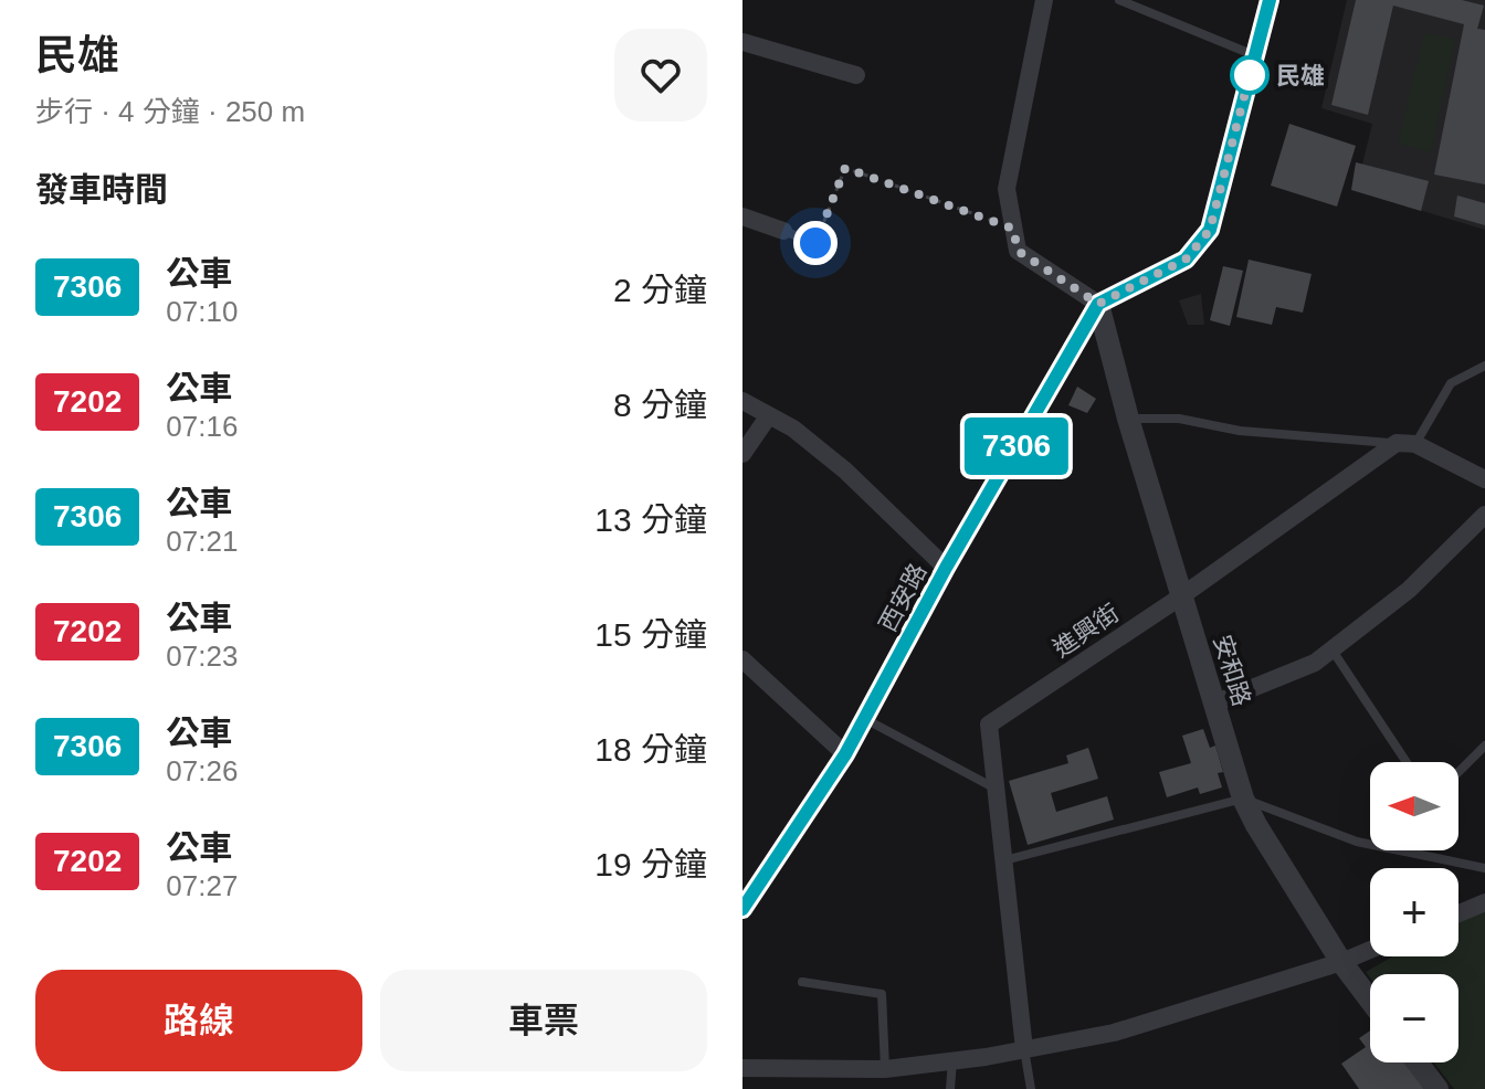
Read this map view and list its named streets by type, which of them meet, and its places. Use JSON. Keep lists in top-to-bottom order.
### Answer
{
  "streets": {
    "street": ["西安路", "進興街", "安和路"]
  },
  "crossings": [
    ["西安路", "安和路"],
    ["進興街", "安和路"]
  ],
  "places": ["民雄"],
  "lines": ["bus line 7306"],
  "north": "left",
  "page": {
    "heading": [
      ["民雄", "步行 · 4 分鐘 · 250 m"],
      "發車時間"
    ],
    "on_map": "7306",
    "list": [
      {
        "mark": "7306",
        "name": "公車",
        "note": "07:10",
        "value": "2 分鐘"
      },
      {
        "mark": "7202",
        "name": "公車",
        "note": "07:16",
        "value": "8 分鐘"
      },
      {
        "mark": "7306",
        "name": "公車",
        "note": "07:21",
        "value": "13 分鐘"
      },
      {
        "mark": "7202",
        "name": "公車",
        "note": "07:23",
        "value": "15 分鐘"
      },
      {
        "mark": "7306",
        "name": "公車",
        "note": "07:26",
        "value": "18 分鐘"
      },
      {
        "mark": "7202",
        "name": "公車",
        "note": "07:27",
        "value": "19 分鐘"
      }
    ],
    "map_buttons": ["+", "−"],
    "buttons": ["路線", "車票"]
  }
}
